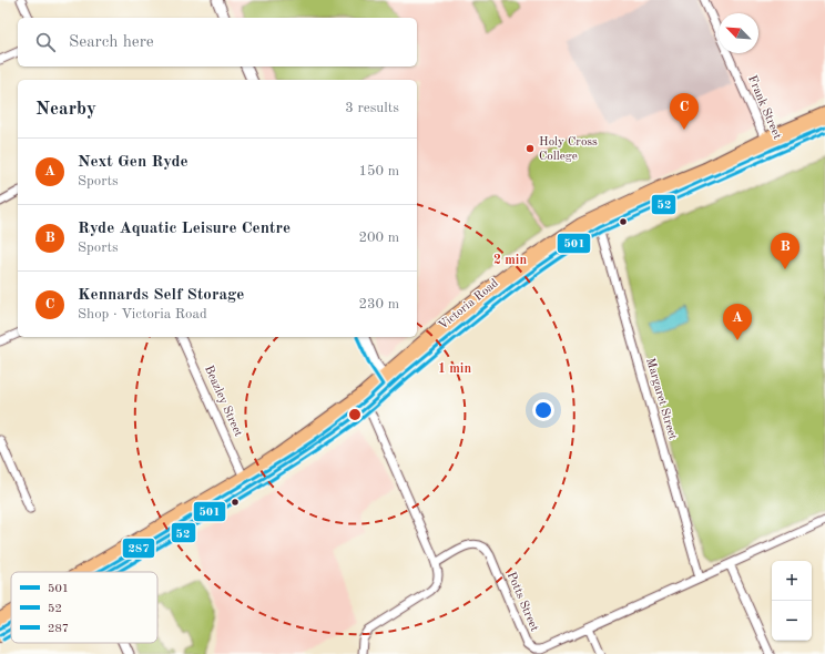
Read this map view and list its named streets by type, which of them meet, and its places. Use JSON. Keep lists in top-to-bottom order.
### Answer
{
  "streets": {
    "highway": ["Victoria Road"],
    "street": [
      "Frank Street",
      "Margaret Street",
      "Beazley Street",
      "Potts Street"
    ]
  },
  "crossings": [
    ["Frank Street", "Victoria Road"],
    ["Victoria Road", "Margaret Street"],
    ["Victoria Road", "Beazley Street"],
    ["Margaret Street", "Potts Street"]
  ],
  "places": ["Holy Cross College"],
  "lines": ["transit line 501", "transit line 52", "transit line 287"],
  "legend": ["501", "52", "287"],
  "north": "top left",
  "page": {
    "search": "Search here",
    "heading": ["Nearby", "3 results"],
    "pins": ["C", "B", "A"],
    "list": [
      {
        "mark": "A",
        "name": "Next Gen Ryde",
        "note": "Sports",
        "value": "150 m"
      },
      {
        "mark": "B",
        "name": "Ryde Aquatic Leisure Centre",
        "note": "Sports",
        "value": "200 m"
      },
      {
        "mark": "C",
        "name": "Kennards Self Storage",
        "note": "Shop · Victoria Road",
        "value": "230 m"
      }
    ],
    "map_buttons": ["+", "−"]
  },
  "rings": ["2 min", "1 min"]
}
